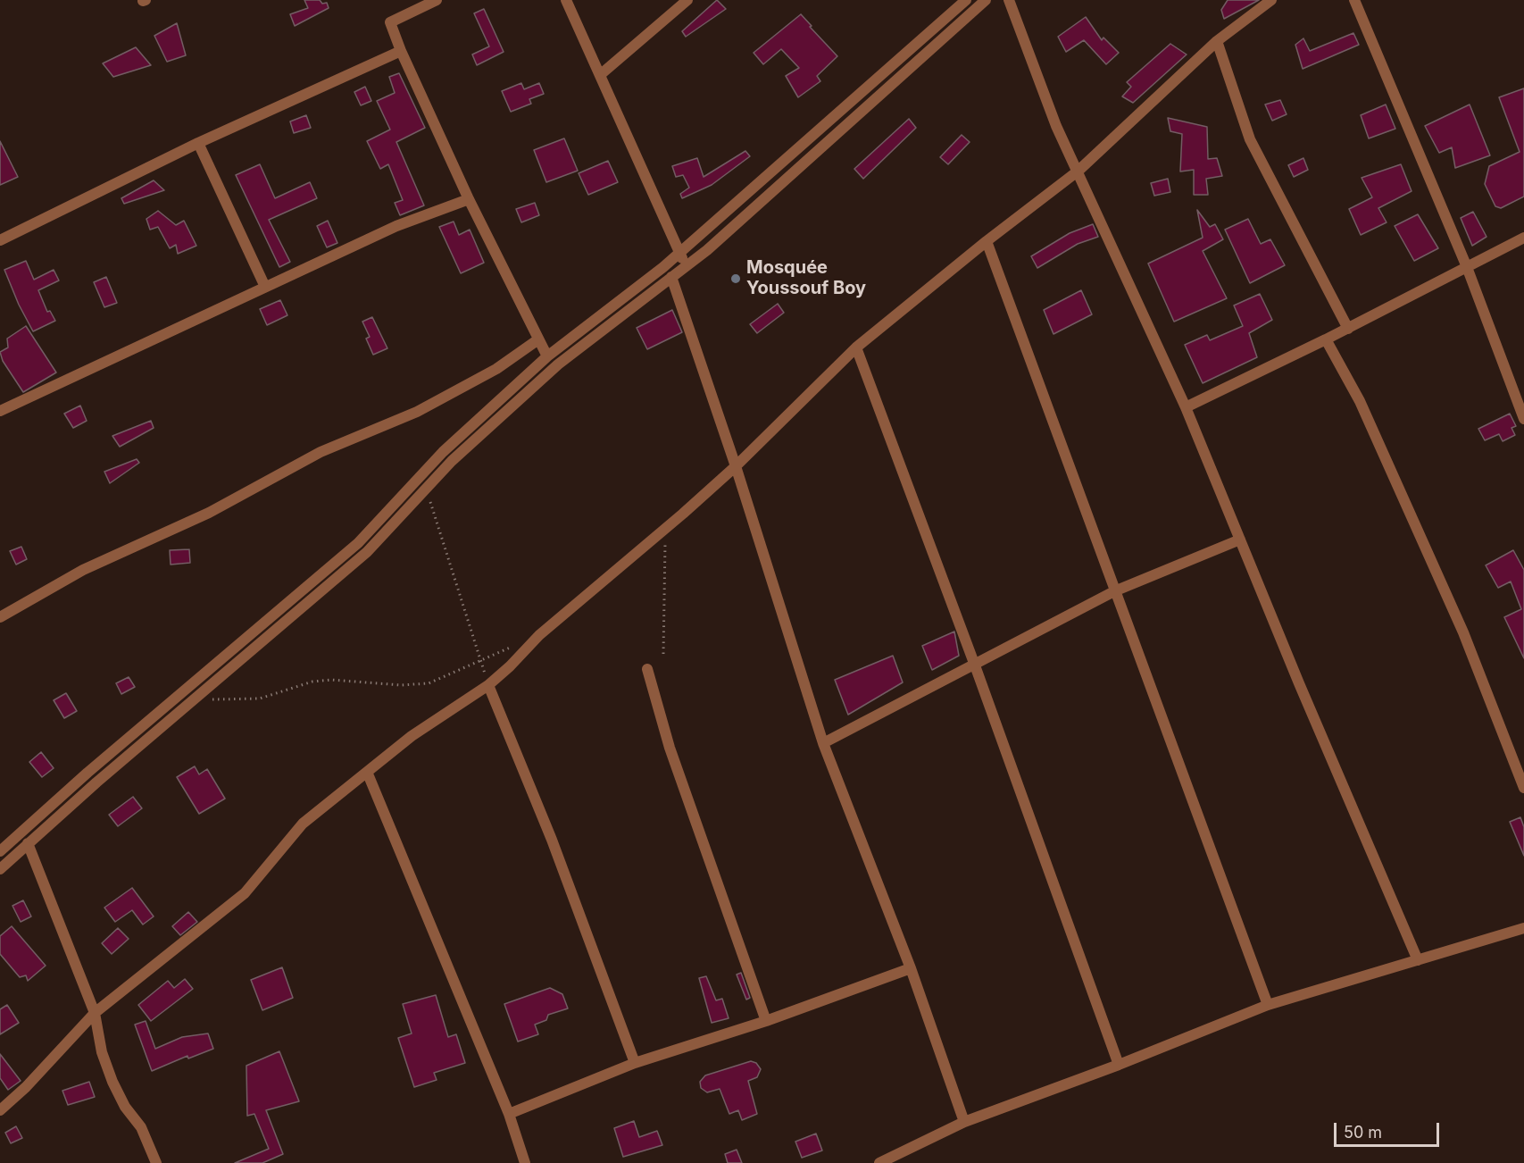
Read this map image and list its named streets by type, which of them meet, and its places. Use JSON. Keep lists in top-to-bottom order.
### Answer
{
  "places": ["Mosquée Youssouf Boy"],
  "scale_bar": "50 m"
}
